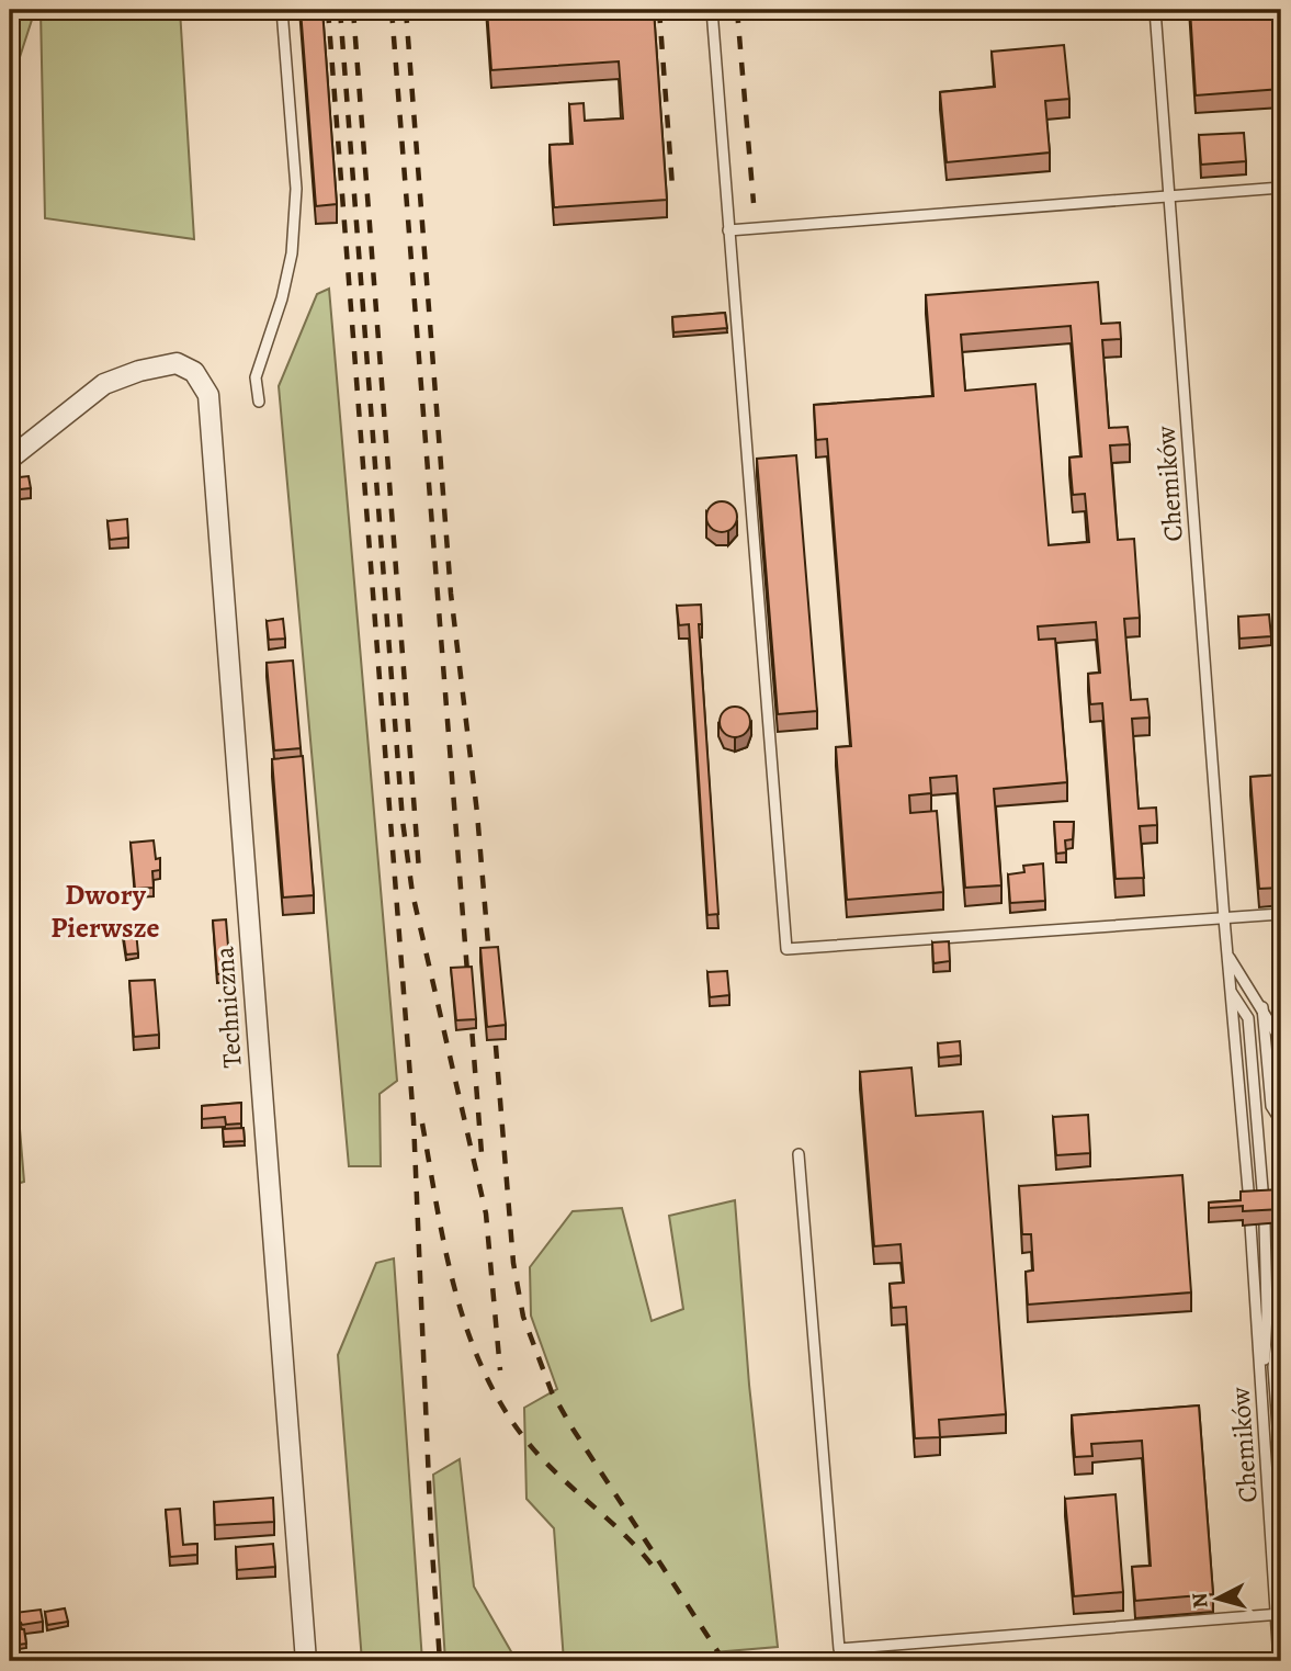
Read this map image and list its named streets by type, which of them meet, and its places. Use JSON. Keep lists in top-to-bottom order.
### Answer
{
  "streets": {
    "street": ["Techniczna"],
    "lane": ["Chemików"]
  },
  "districts": ["Dwory Pierwsze"],
  "north": "left"
}
